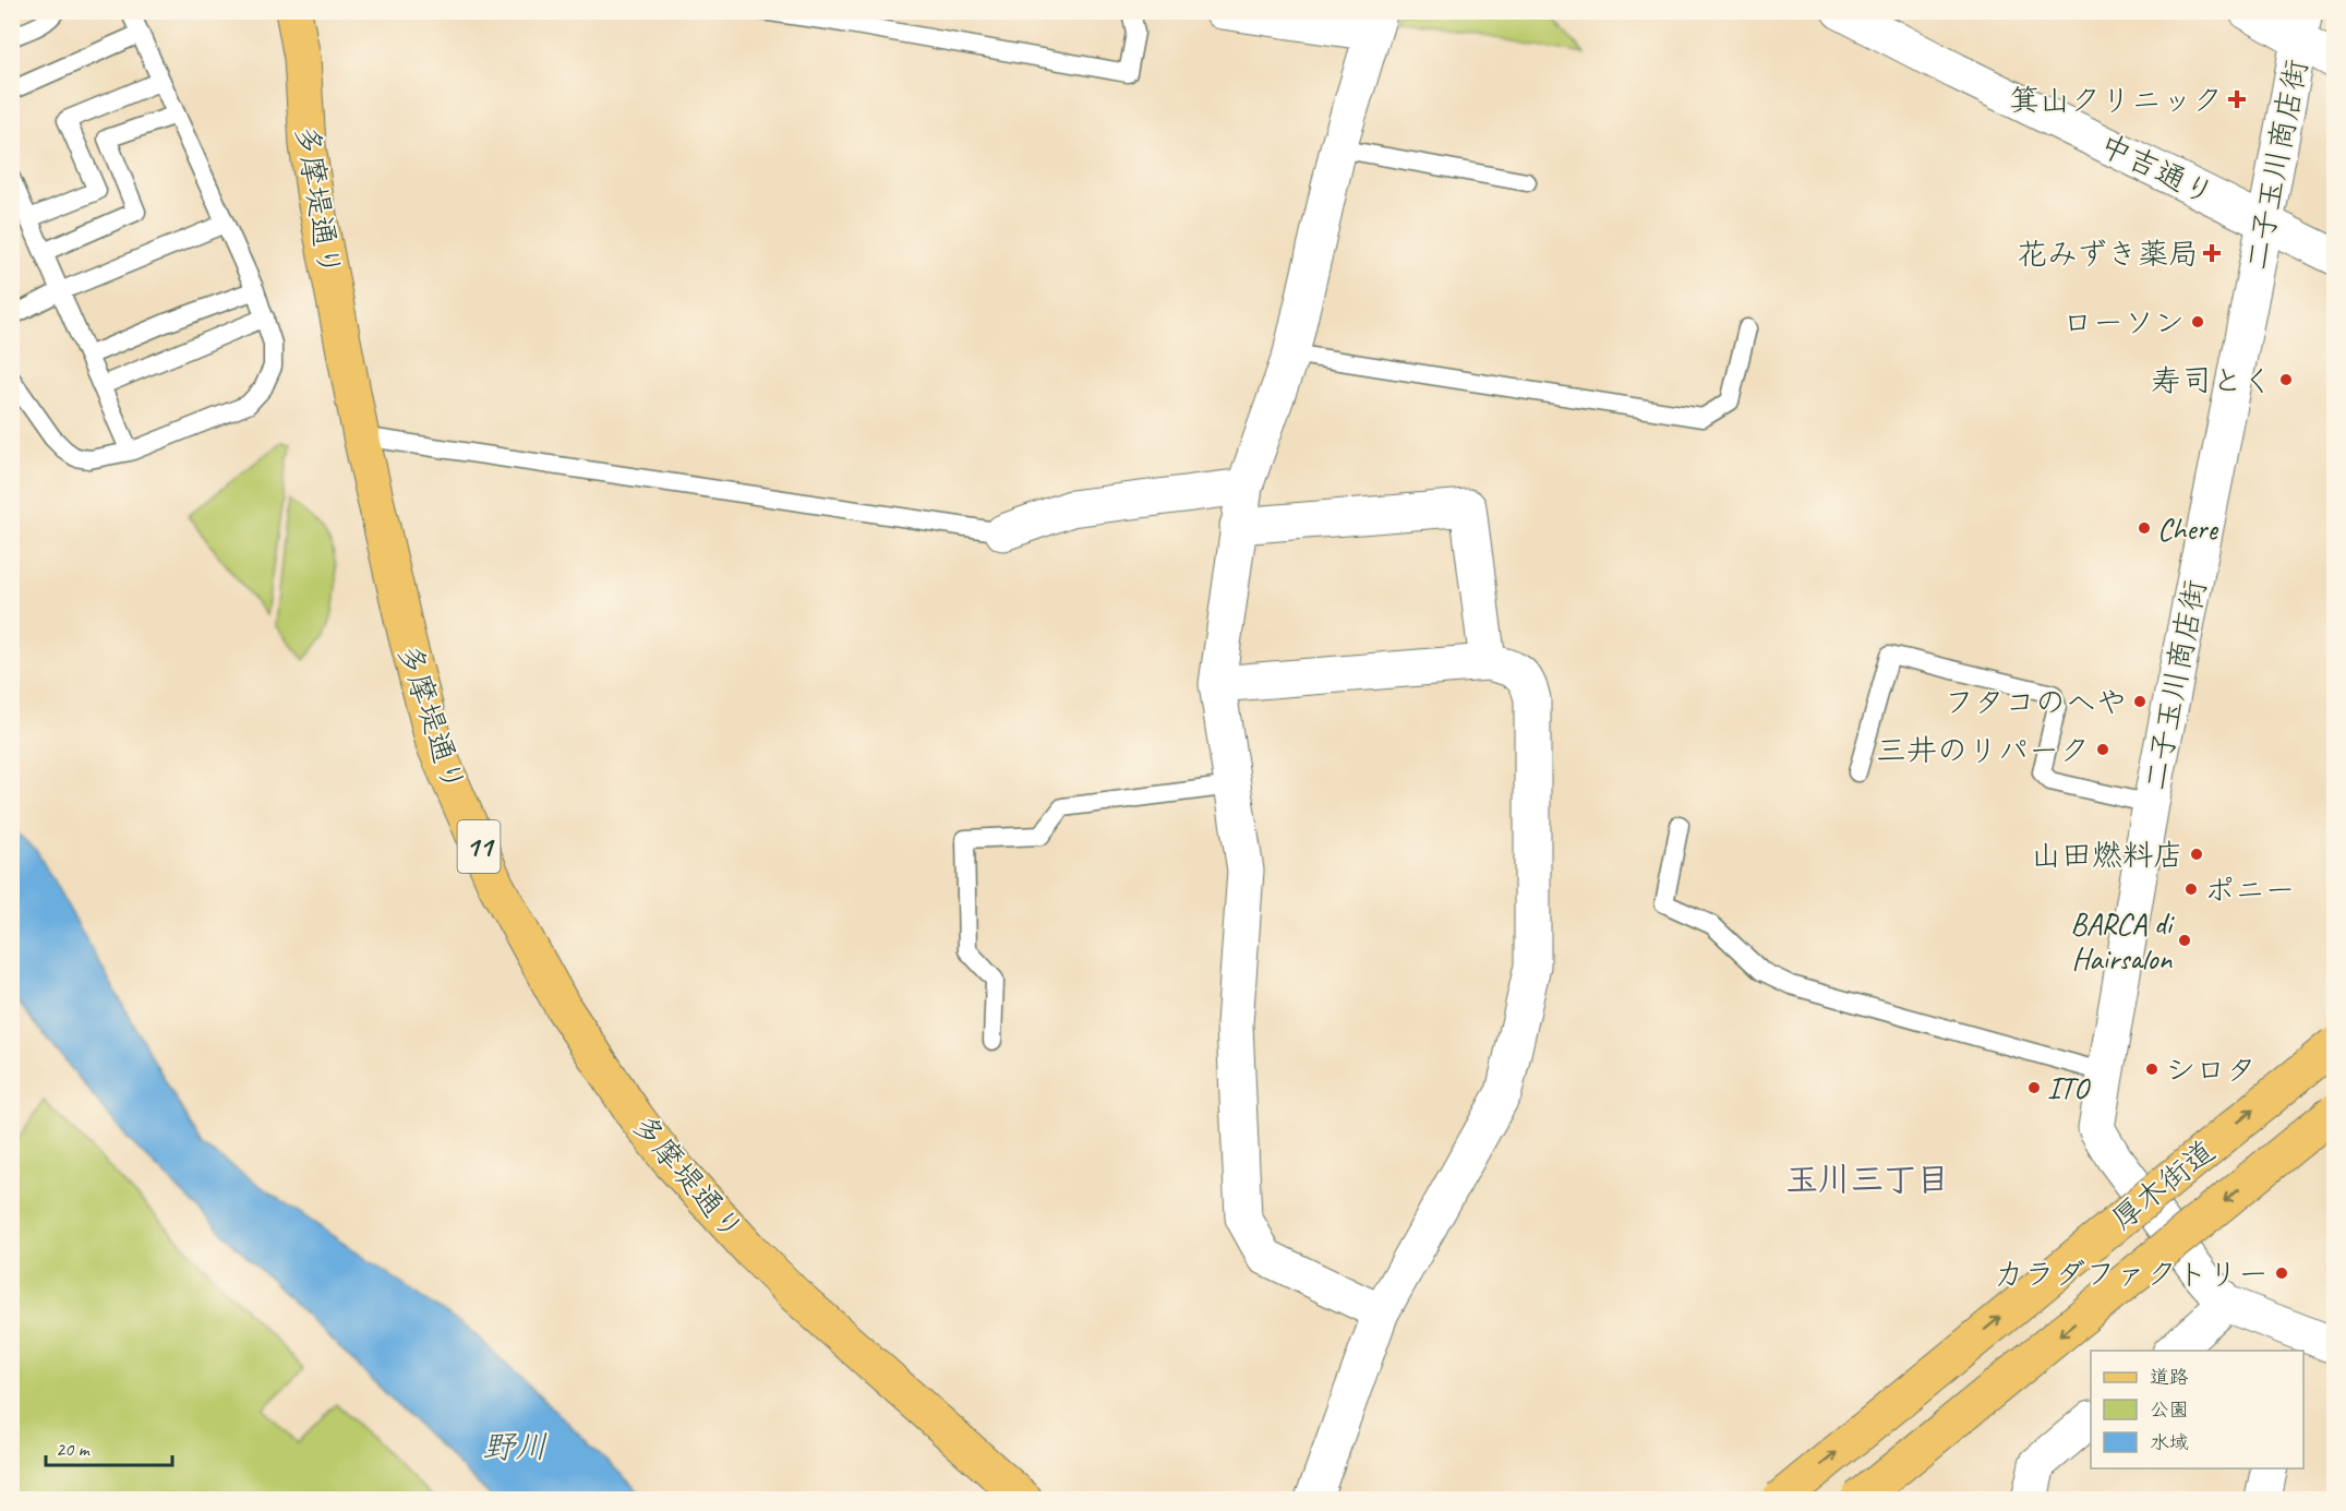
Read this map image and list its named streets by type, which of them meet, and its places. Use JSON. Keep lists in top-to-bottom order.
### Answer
{
  "streets": {
    "main road": ["多摩堤通り", "11", "厚木街道"],
    "street": ["二子玉川商店街", "中吉通り"]
  },
  "crossings": [
    ["二子玉川商店街", "中吉通り"]
  ],
  "districts": ["玉川三丁目"],
  "water": ["野川"],
  "places": {
    "health": ["箕山クリニック", "花みずき薬局"],
    "other": [
      "ローソン",
      "寿司とく",
      "Chere",
      "フタコのへや",
      "三井のリパーク",
      "山田燃料店",
      "ポニー",
      "BARCA di Hairsalon",
      "シロタ",
      "ITO",
      "カラダファクトリー"
    ]
  },
  "legend": ["道路", "公園", "水域"],
  "scale_bar": "20 m"
}
